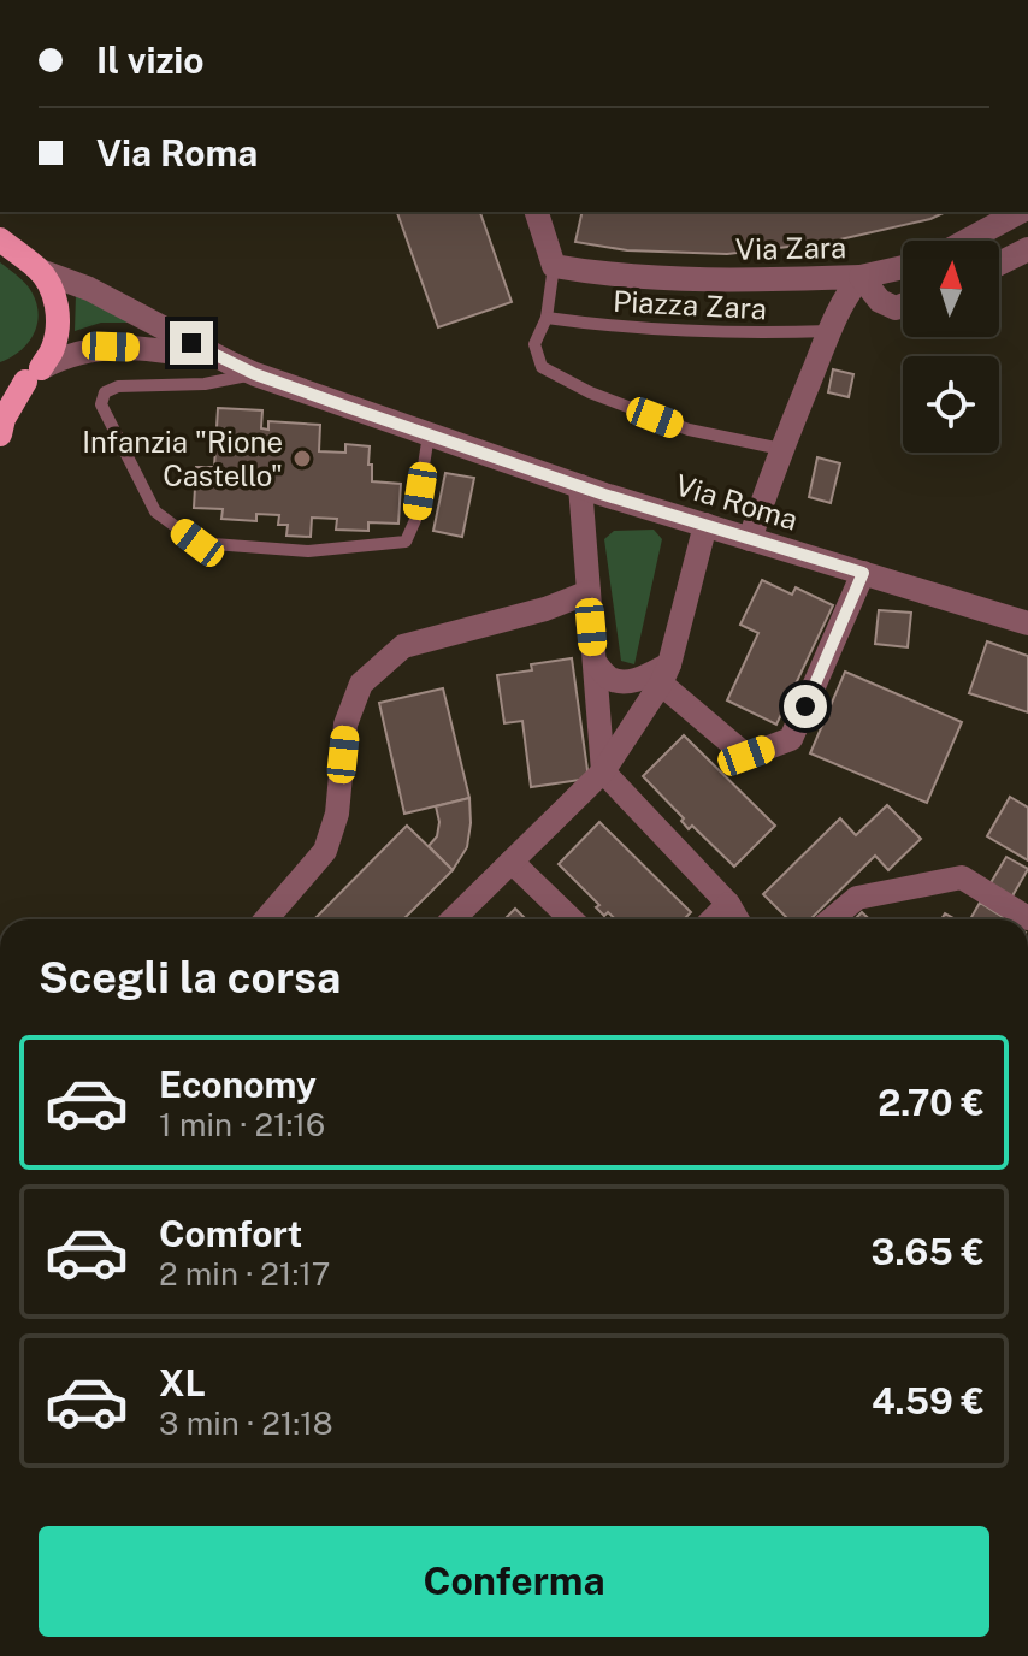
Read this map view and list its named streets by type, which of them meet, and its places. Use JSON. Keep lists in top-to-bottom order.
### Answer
{
  "streets": {
    "main road": ["Via Roma"],
    "street": ["Via Zara"],
    "lane": ["Piazza Zara"]
  },
  "crossings": [
    ["Via Zara", "Piazza Zara"],
    ["Via Zara", "Via Roma"]
  ],
  "places": ["Infanzia \"Rione Castello\""],
  "north": "top",
  "page": {
    "banner": ["Il vizio", "Via Roma"],
    "heading": "Scegli la corsa",
    "list": [
      {
        "name": "Economy",
        "note": "1 min · 21:16",
        "value": "2.70 €"
      },
      {
        "name": "Comfort",
        "note": "2 min · 21:17",
        "value": "3.65 €"
      },
      {
        "name": "XL",
        "note": "3 min · 21:18",
        "value": "4.59 €"
      }
    ],
    "buttons": "Conferma"
  }
}
